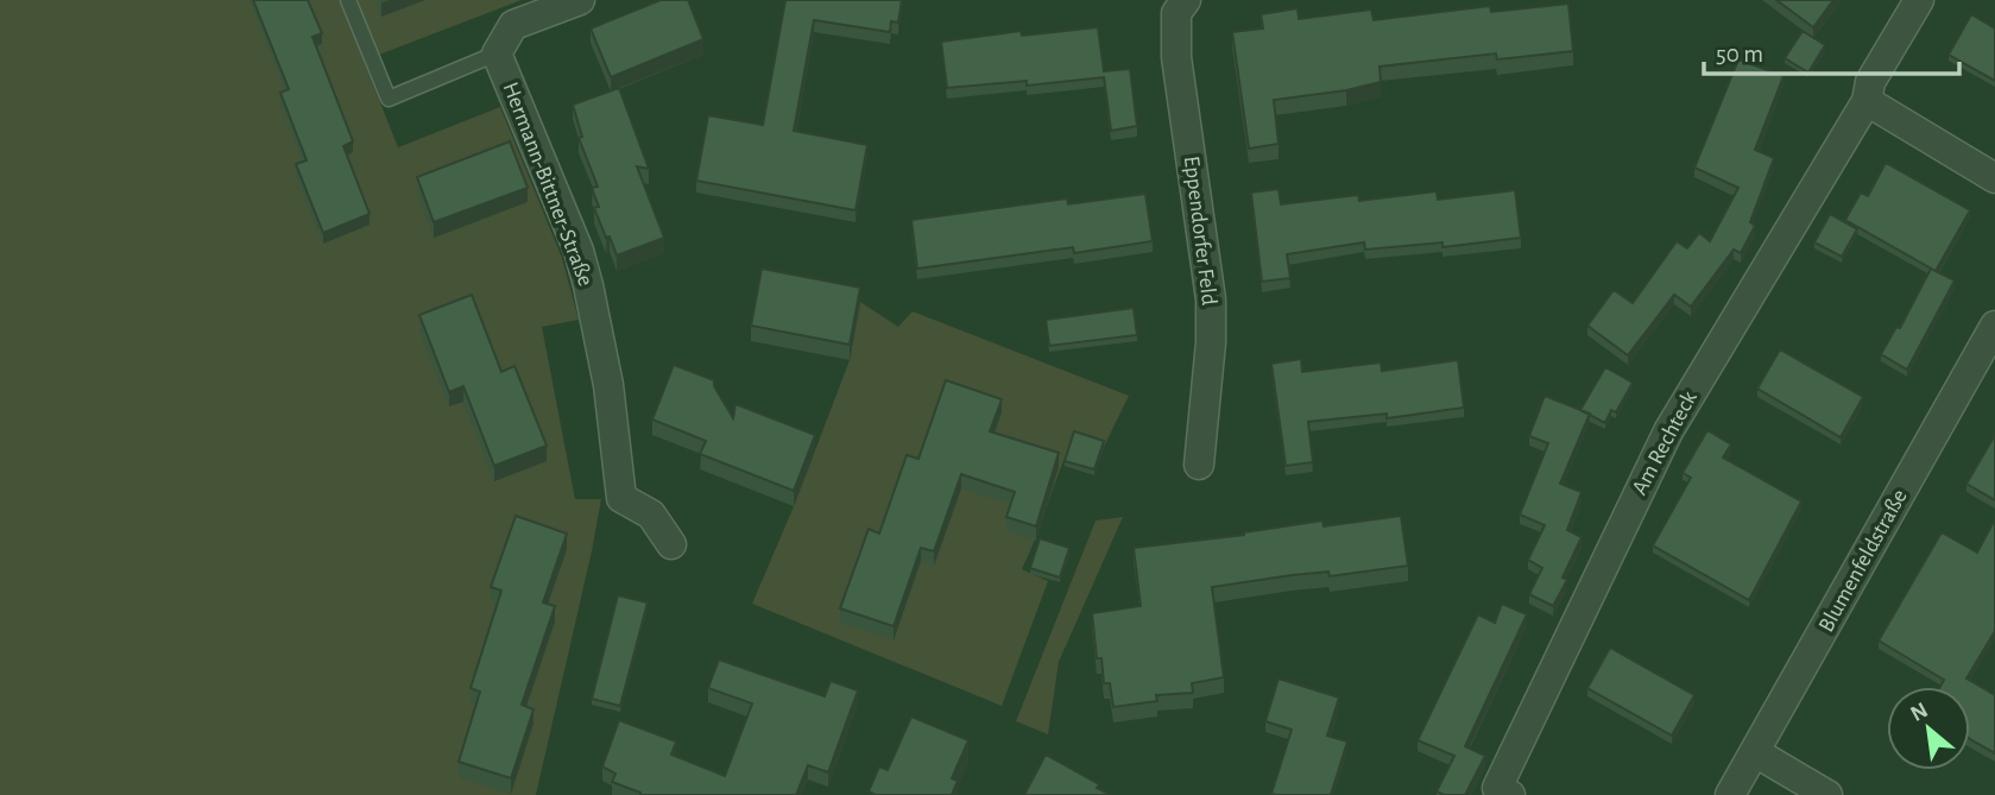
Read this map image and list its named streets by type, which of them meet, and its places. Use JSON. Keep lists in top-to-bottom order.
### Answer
{
  "streets": {
    "street": [
      "Hermann-Bittner-Straße",
      "Eppendorfer Feld",
      "Am Rechteck",
      "Blumenfeldstraße"
    ]
  },
  "scale_bar": "50 m",
  "north": "top left"
}
